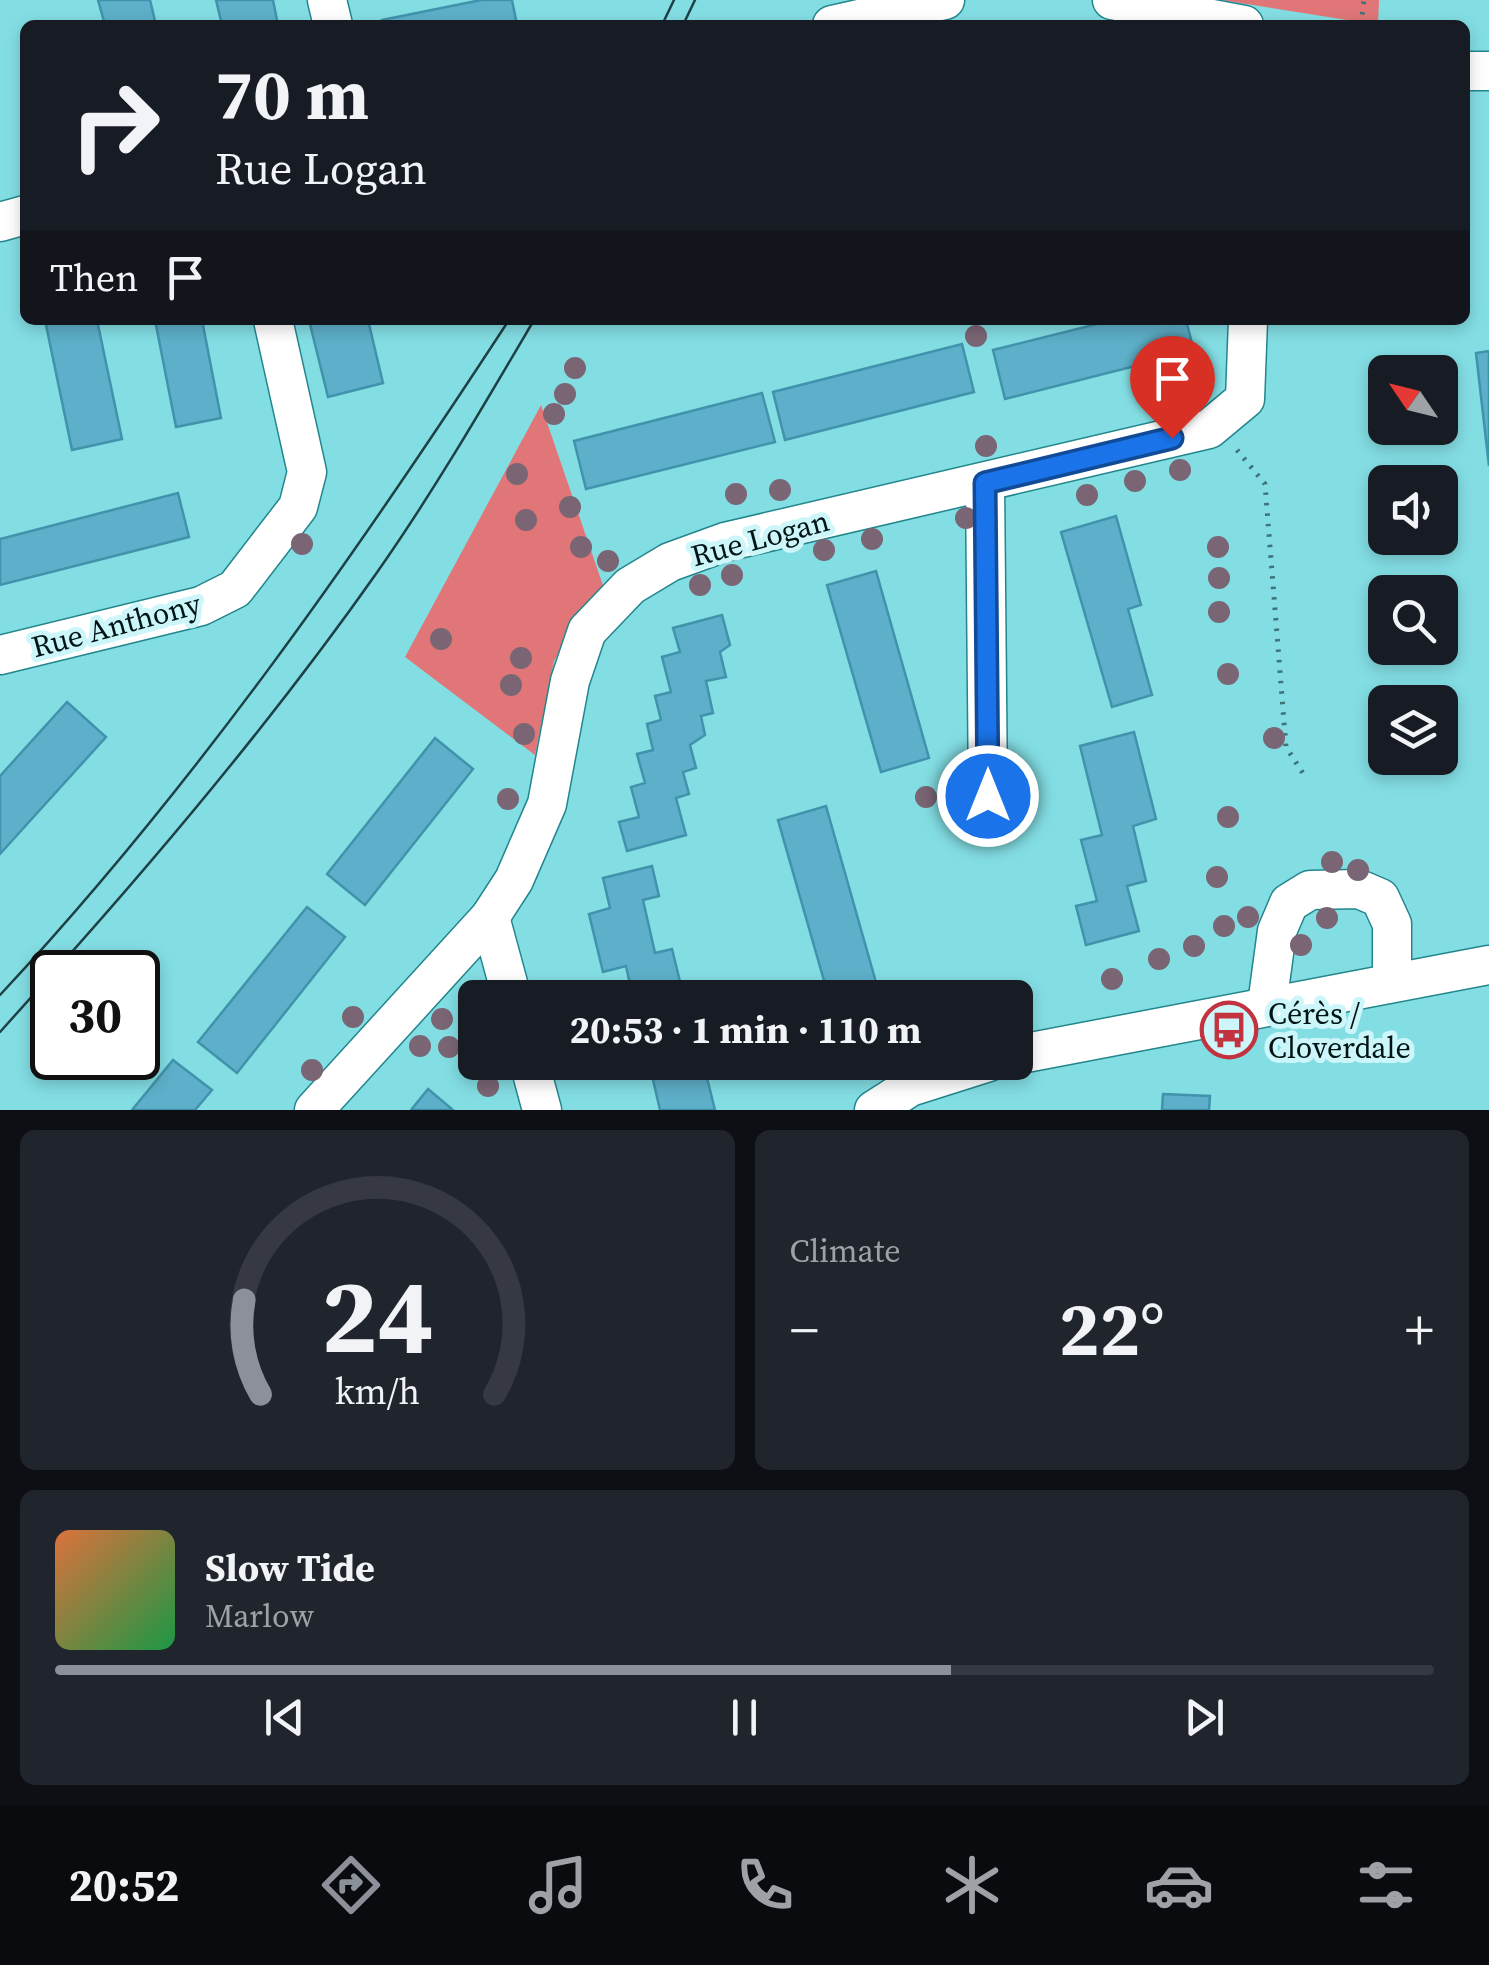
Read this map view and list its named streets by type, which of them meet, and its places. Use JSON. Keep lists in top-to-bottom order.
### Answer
{
  "streets": {
    "street": ["Rue Logan", "Rue Anthony"]
  },
  "places": {
    "bus stop": ["Cérès / Cloverdale"]
  },
  "north": "top left",
  "page": {
    "turn": ["70 m", "Rue Logan"],
    "then": "Then",
    "limit": "30",
    "trip": "20:53 · 1 min · 110 m",
    "tile": "Climate",
    "heat": ["−", "22°", "+"],
    "song": ["Slow Tide", "Marlow"],
    "tabs": "20:52",
    "gauge": ["24", "km/h"]
  }
}
